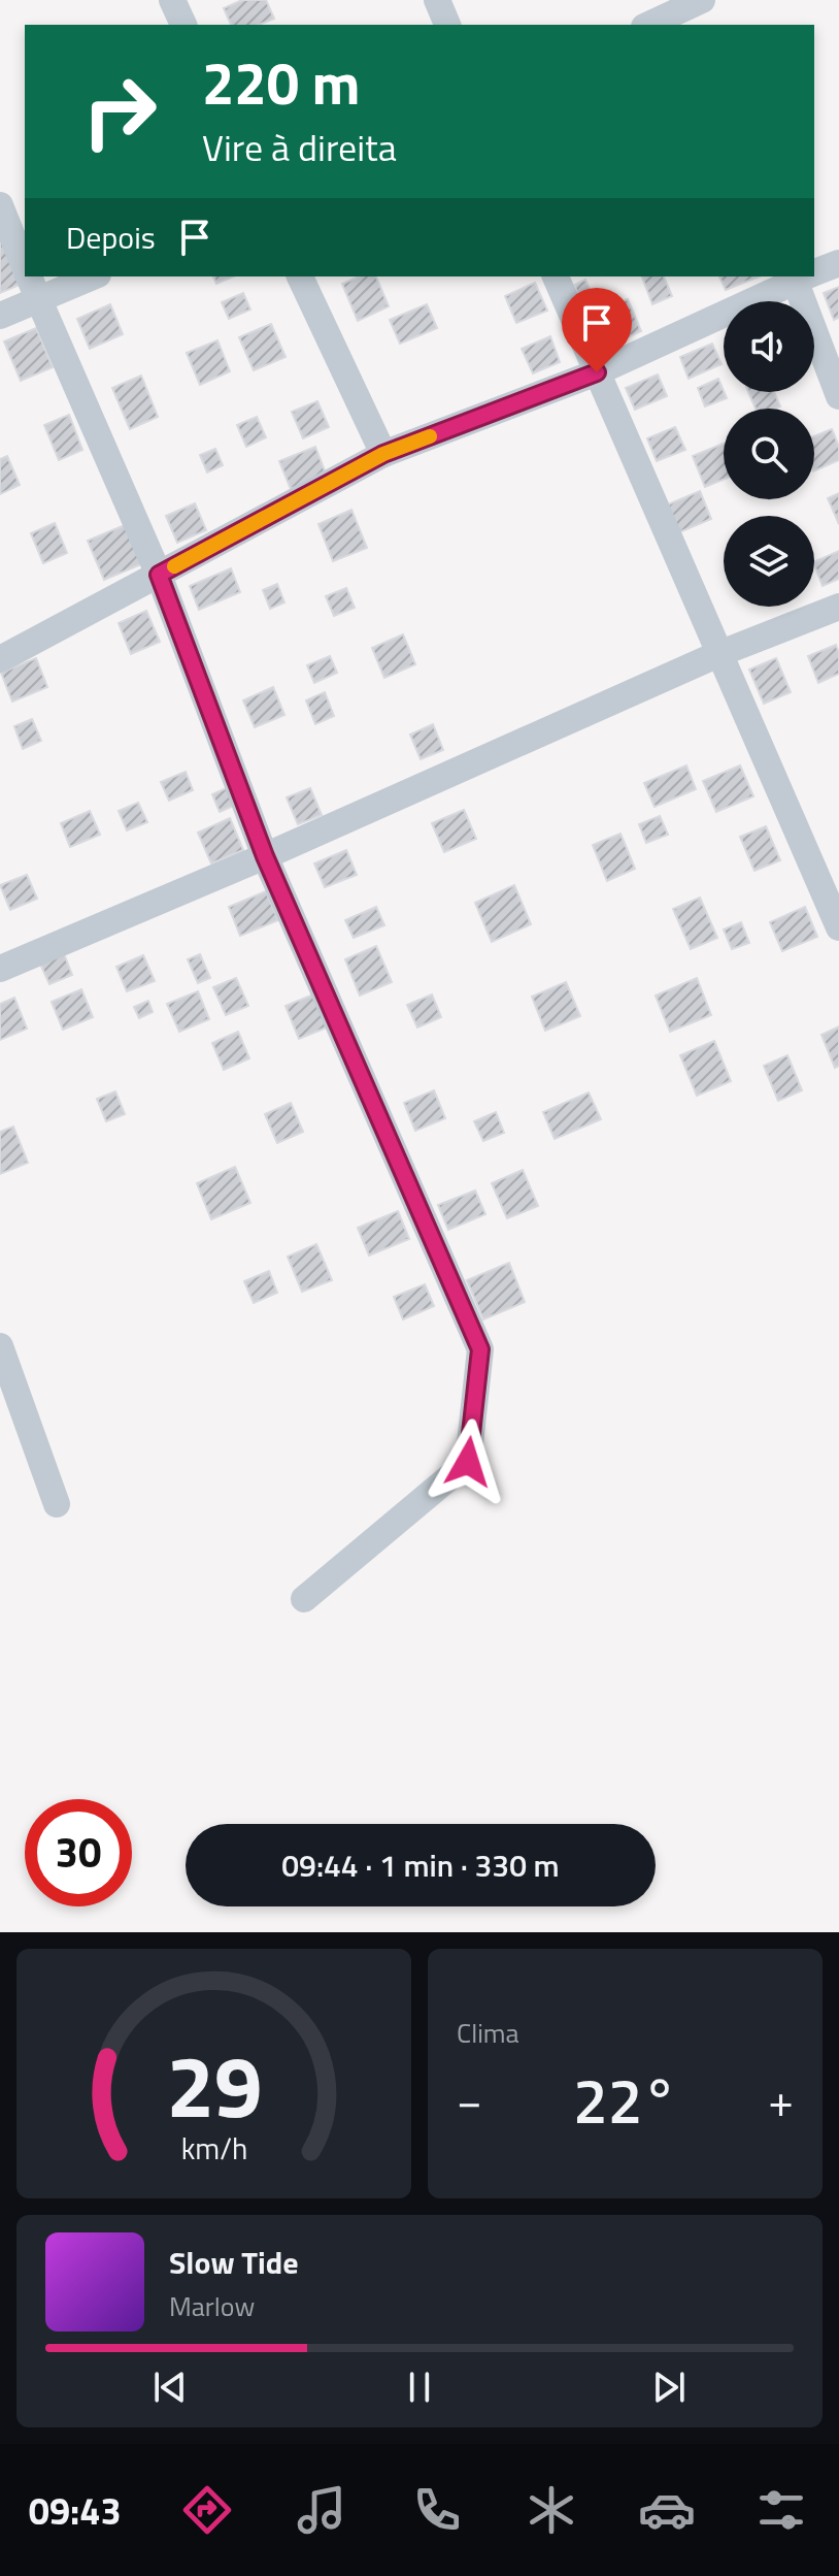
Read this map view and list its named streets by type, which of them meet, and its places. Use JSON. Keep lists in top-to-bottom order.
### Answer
{
  "page": {
    "turn": ["220 m", "Vire à direita"],
    "then": "Depois",
    "limit": "30",
    "trip": "09:44 · 1 min · 330 m",
    "tile": "Clima",
    "heat": ["−", "22°", "+"],
    "song": ["Slow Tide", "Marlow"],
    "tabs": "09:43",
    "gauge": ["29", "km/h"]
  }
}
